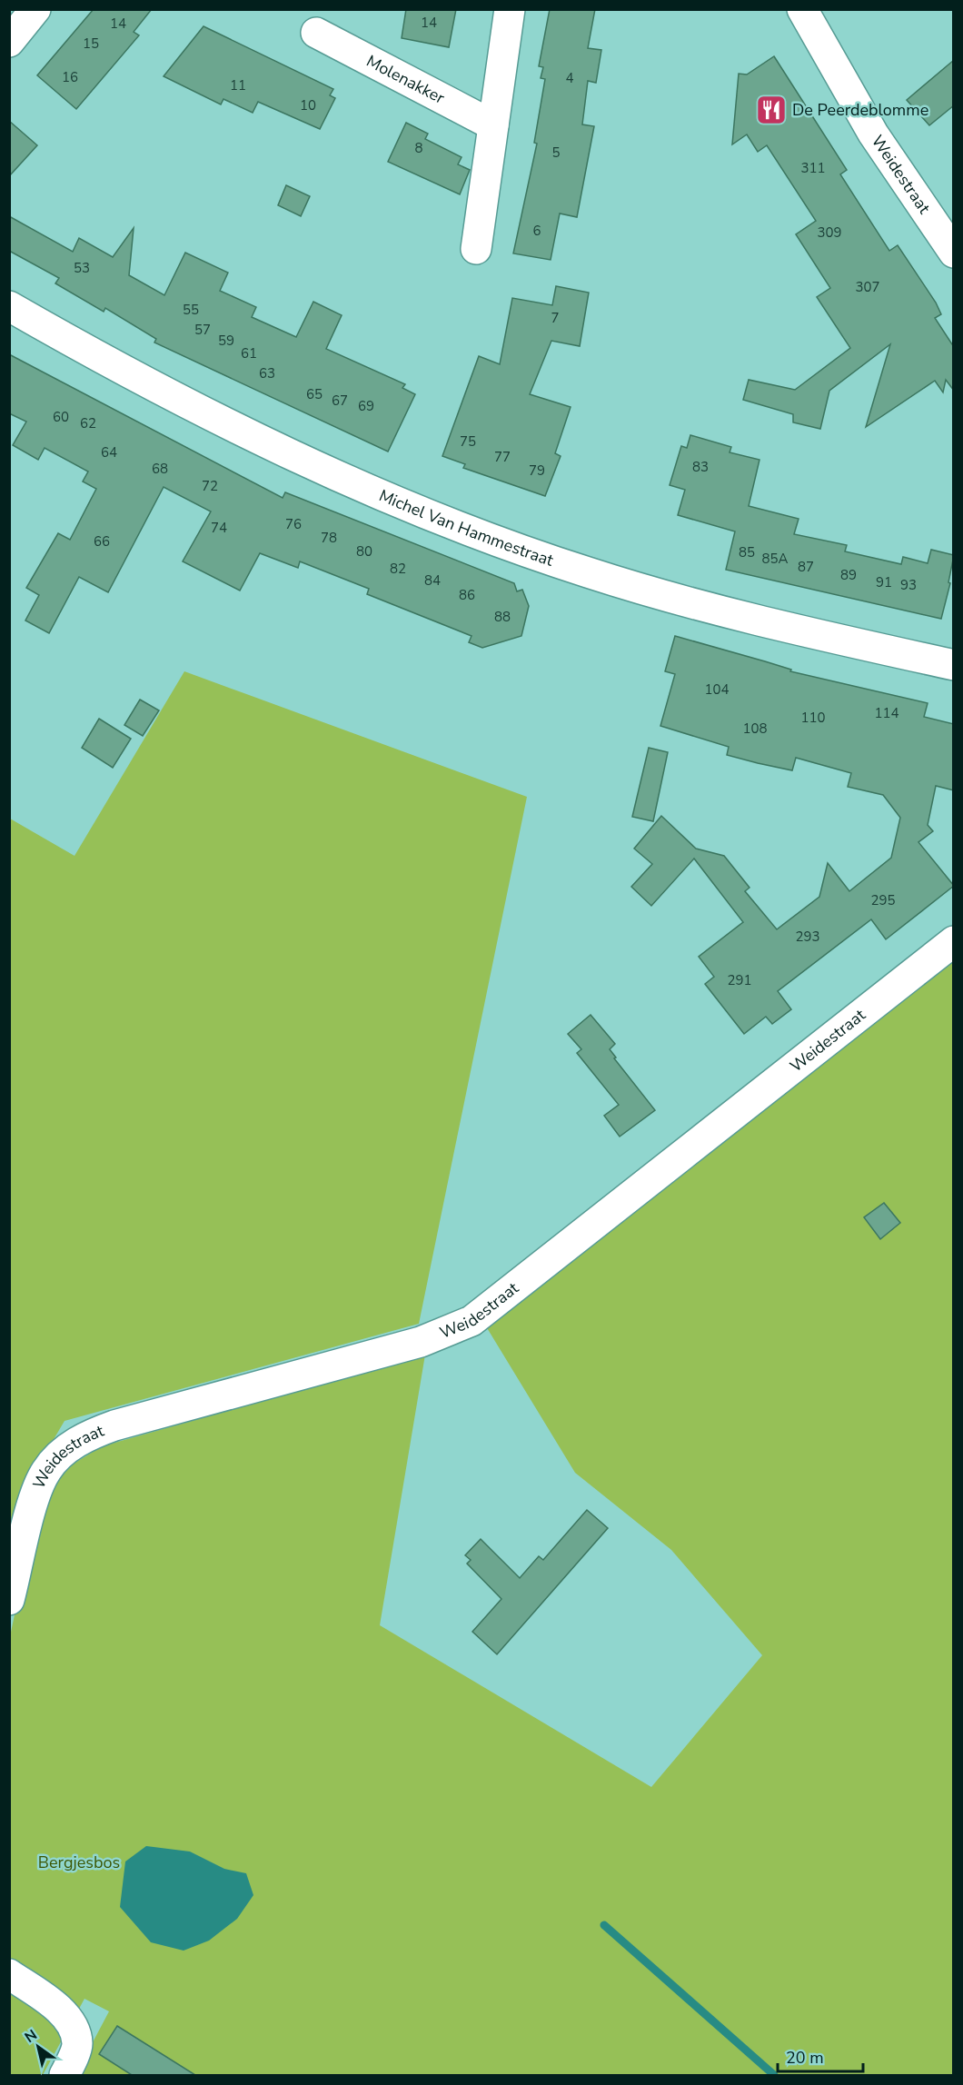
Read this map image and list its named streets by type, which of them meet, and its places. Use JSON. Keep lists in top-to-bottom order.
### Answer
{
  "streets": {
    "street": ["Molenakker", "Weidestraat", "Michel Van Hammestraat"]
  },
  "parks": ["Bergjesbos"],
  "places": {
    "restaurant": ["De Peerdeblomme"]
  },
  "house_numbers": [
    "14",
    "14",
    "15",
    "16",
    "4",
    "11",
    "10",
    "8",
    "5",
    "311",
    "6",
    "309",
    "53",
    "307",
    "55",
    "7",
    "57",
    "59",
    "61",
    "63",
    "65",
    "67",
    "69",
    "60",
    "62",
    "75",
    "64",
    "77",
    "83",
    "68",
    "79",
    "72",
    "76",
    "74",
    "78",
    "66",
    "80",
    "85",
    "85A",
    "87",
    "82",
    "89",
    "84",
    "91",
    "93",
    "86",
    "88",
    "104",
    "114",
    "110",
    "108",
    "295",
    "293",
    "291"
  ],
  "scale_bar": "20 m",
  "north": "top left"
}
